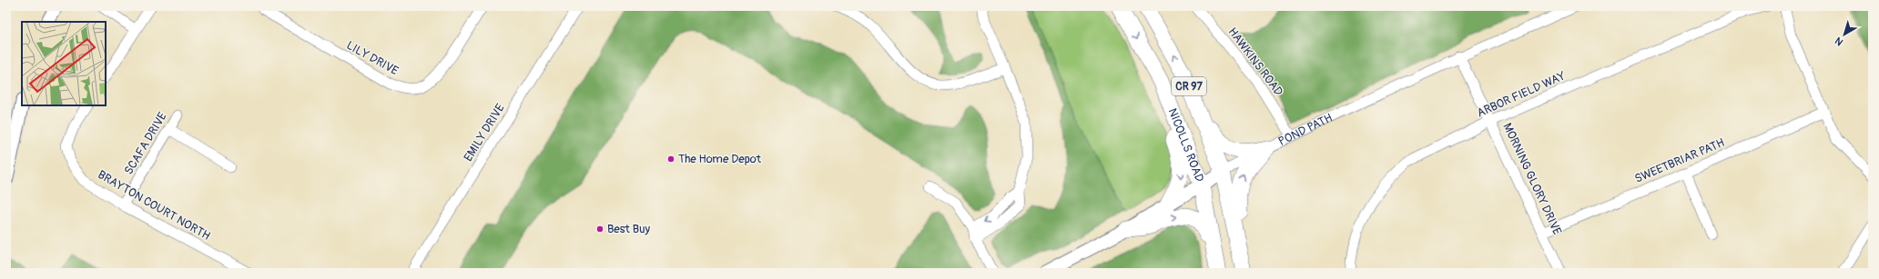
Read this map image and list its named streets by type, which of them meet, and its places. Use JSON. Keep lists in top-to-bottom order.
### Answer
{
  "streets": {
    "highway": ["CR 97", "NICOLLS ROAD"],
    "main road": ["POND PATH"],
    "street": [
      "LILY DRIVE",
      "HAWKINS ROAD",
      "ARBOR FIELD WAY",
      "EMILY DRIVE",
      "SCAFA DRIVE",
      "SWEETBRIAR PATH",
      "MORNING GLORY DRIVE",
      "BRAYTON COURT NORTH"
    ]
  },
  "crossings": [
    ["HAWKINS ROAD", "POND PATH"],
    ["ARBOR FIELD WAY", "MORNING GLORY DRIVE"],
    ["POND PATH", "NICOLLS ROAD"],
    ["POND PATH", "MORNING GLORY DRIVE"],
    ["SCAFA DRIVE", "BRAYTON COURT NORTH"],
    ["SWEETBRIAR PATH", "MORNING GLORY DRIVE"]
  ],
  "places": ["The Home Depot", "Best Buy"],
  "north": "bottom left"
}
